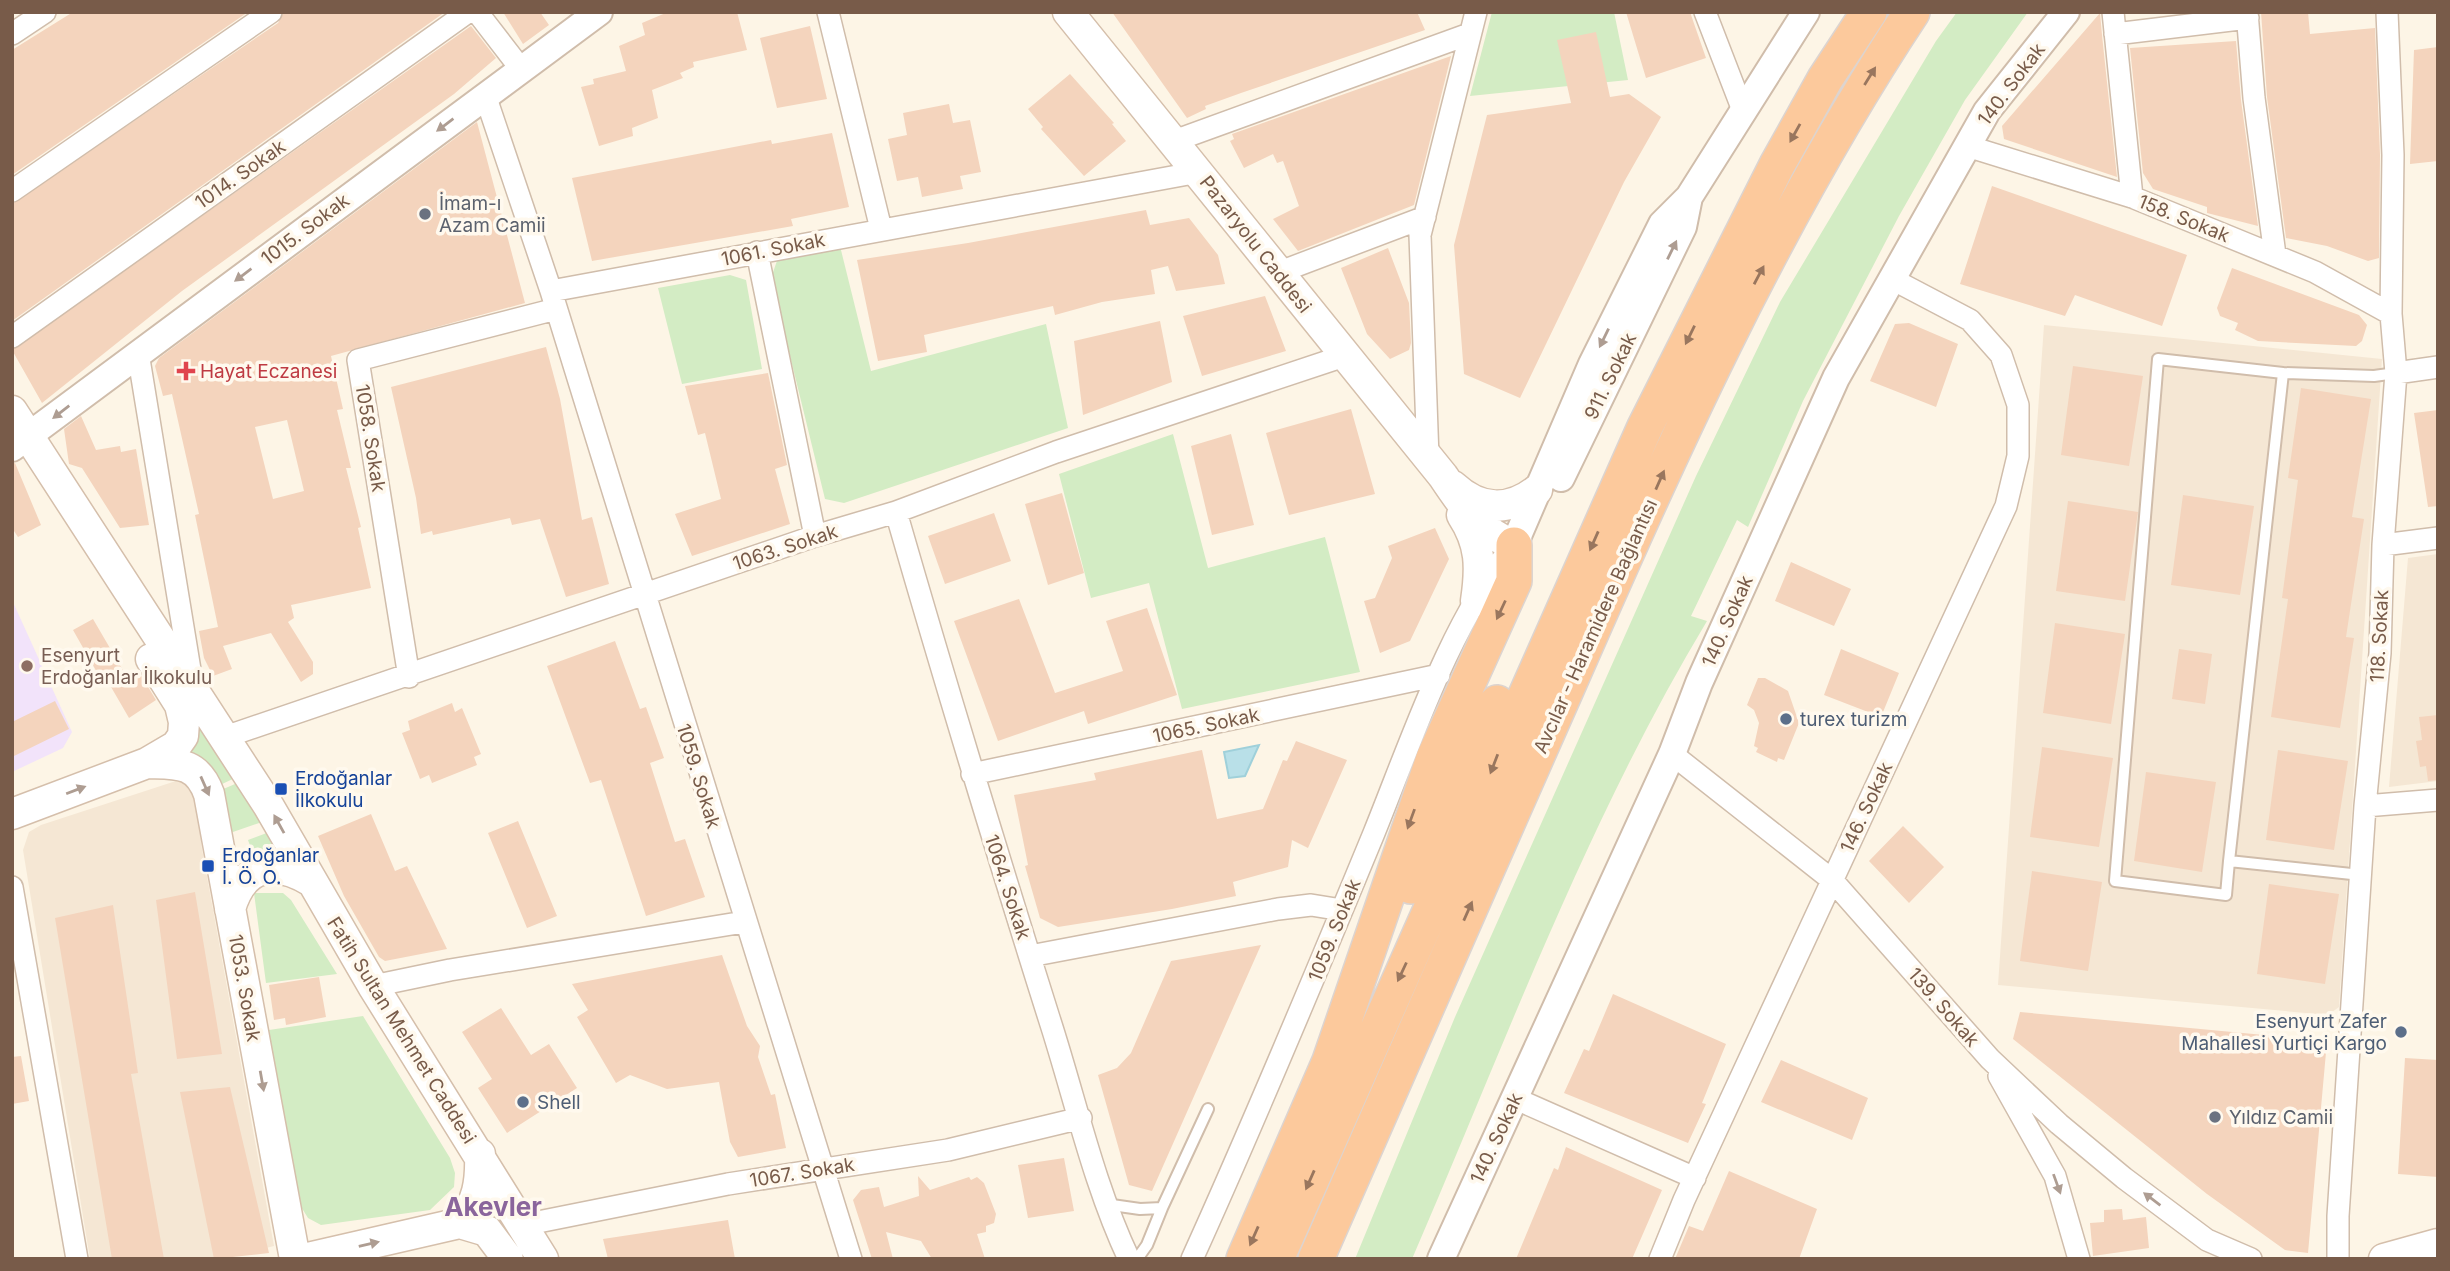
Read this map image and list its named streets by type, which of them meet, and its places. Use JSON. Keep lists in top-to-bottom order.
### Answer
{
  "streets": {
    "highway": ["Avcılar - Haramidere Bağlantısı"],
    "main road": ["Pazaryolu Caddesi", "1053. Sokak", "Fatih Sultan Mehmet Caddesi"],
    "street": [
      "140. Sokak",
      "1014. Sokak",
      "158. Sokak",
      "1015. Sokak",
      "1061. Sokak",
      "911. Sokak",
      "1058. Sokak",
      "1063. Sokak",
      "118. Sokak",
      "1065. Sokak",
      "1059. Sokak",
      "146. Sokak",
      "1064. Sokak",
      "139. Sokak",
      "1067. Sokak"
    ]
  },
  "crossings": [
    ["140. Sokak", "158. Sokak"],
    ["140. Sokak", "146. Sokak"],
    ["140. Sokak", "139. Sokak"],
    ["158. Sokak", "118. Sokak"],
    ["1015. Sokak", "Fatih Sultan Mehmet Caddesi"],
    ["Pazaryolu Caddesi", "1061. Sokak"],
    ["Pazaryolu Caddesi", "1063. Sokak"],
    ["1061. Sokak", "1058. Sokak"],
    ["1061. Sokak", "1059. Sokak"],
    ["911. Sokak", "1059. Sokak"],
    ["1058. Sokak", "1063. Sokak"],
    ["1058. Sokak", "1059. Sokak"],
    ["1063. Sokak", "1059. Sokak"],
    ["1063. Sokak", "1064. Sokak"],
    ["1063. Sokak", "Fatih Sultan Mehmet Caddesi"],
    ["1065. Sokak", "1059. Sokak"],
    ["1065. Sokak", "1064. Sokak"],
    ["1059. Sokak", "1067. Sokak"],
    ["146. Sokak", "139. Sokak"],
    ["1064. Sokak", "1067. Sokak"],
    ["Fatih Sultan Mehmet Caddesi", "1067. Sokak"]
  ],
  "one_way": ["1053. Sokak"],
  "districts": ["Akevler"],
  "places": {
    "other": [
      "İmam-ı Azam Camii",
      "Esenyurt Erdoğanlar İlkokulu",
      "turex turizm",
      "Esenyurt Zafer Mahallesi Yurtiçi Kargo",
      "Shell",
      "Yıldız Camii"
    ],
    "health": ["Hayat Eczanesi"],
    "transit": ["Erdoğanlar İlkokulu", "Erdoğanlar İ. Ö. O."]
  }
}
